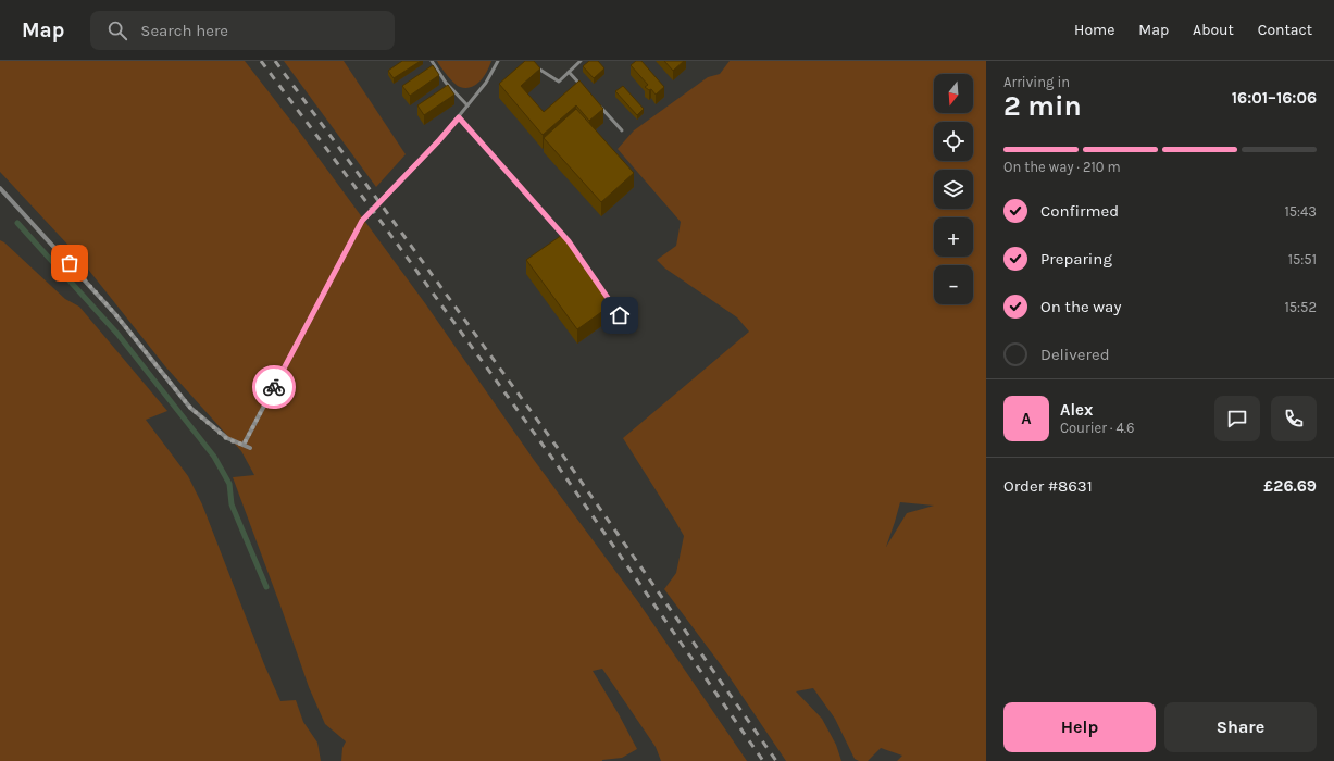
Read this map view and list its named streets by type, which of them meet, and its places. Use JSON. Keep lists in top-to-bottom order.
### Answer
{
  "north": "bottom",
  "page": {
    "header": "Map",
    "search": "Search here",
    "nav": [
      "Home",
      "Map",
      "About",
      "Contact"
    ],
    "heading": ["2 min", "Arriving in", "16:01–16:06"],
    "panel": [
      "Alex",
      "Courier · 4.6",
      "Order #8631",
      "£26.69"
    ],
    "map_buttons": ["+", "−"],
    "bar": "On the way · 210 m",
    "list": [
      ["Confirmed", "15:43"],
      ["Preparing", "15:51"],
      ["On the way", "15:52"],
      "Delivered"
    ],
    "round": "A",
    "buttons": ["Help", "Share"]
  }
}
